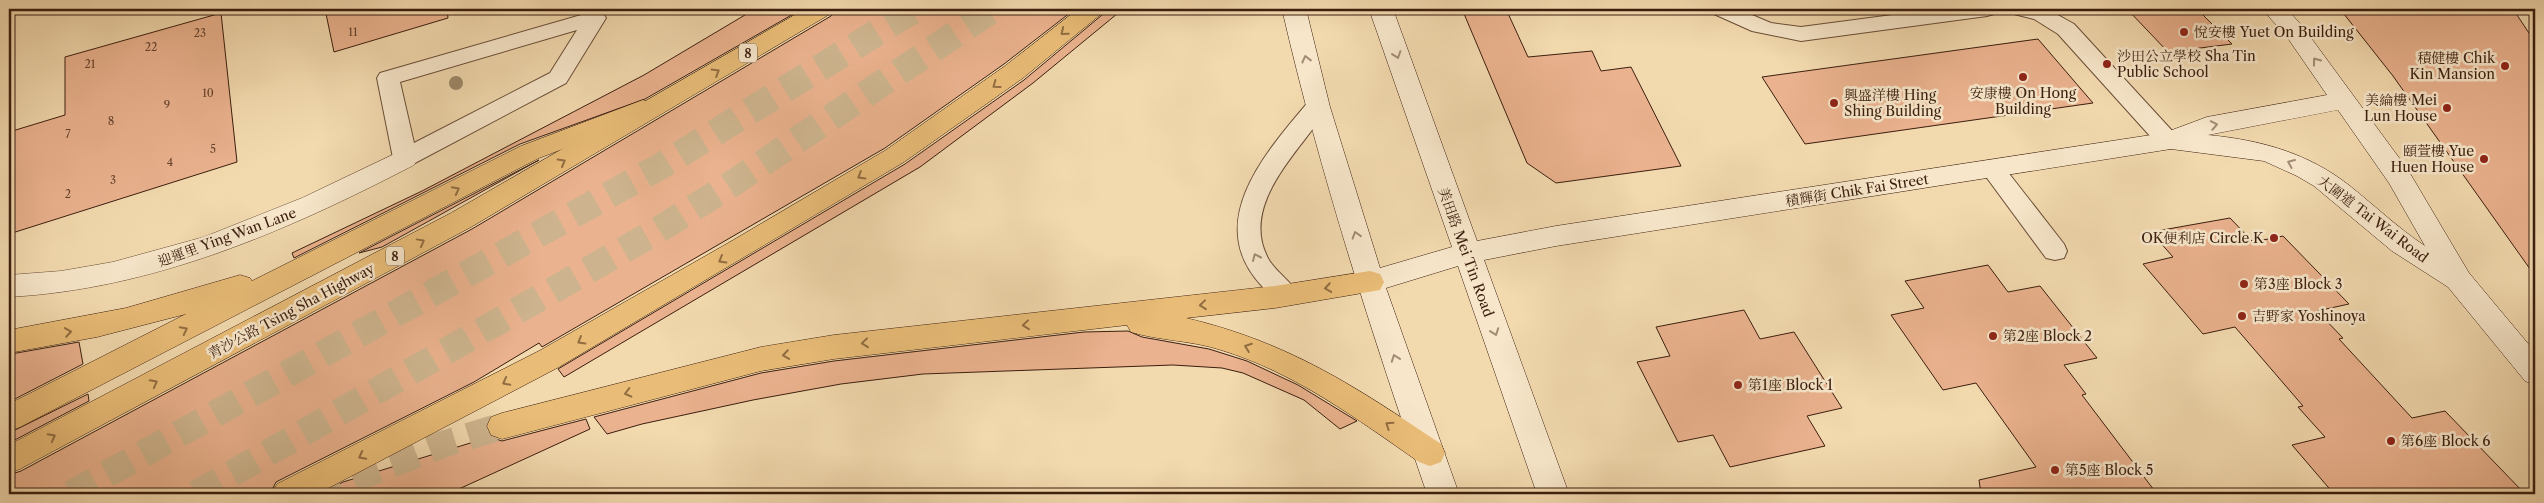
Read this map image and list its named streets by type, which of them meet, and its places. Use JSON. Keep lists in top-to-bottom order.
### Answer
{
  "streets": {
    "main road": ["8", "青沙公路 Tsing Sha Highway"],
    "street": [
      "積輝街 Chik Fai Street",
      "大圍道 Tai Wai Road",
      "迎運里 Ying Wan Lane",
      "美田路 Mei Tin Road"
    ]
  },
  "crossings": [
    ["積輝街 Chik Fai Street", "大圍道 Tai Wai Road"],
    ["積輝街 Chik Fai Street", "美田路 Mei Tin Road"]
  ],
  "places": [
    "悅安樓 Yuet On Building",
    "沙田公立學校 Sha Tin Public School",
    "積健樓 Chik Kin Mansion",
    "安康樓 On Hong Building",
    "興盛洋樓 Hing Shing Building",
    "美綸樓 Mei Lun House",
    "頤萱樓 Yue Huen House",
    "OK便利店 Circle K",
    "第3座 Block 3",
    "吉野家 Yoshinoya",
    "第2座 Block 2",
    "第1座 Block 1",
    "第6座 Block 6",
    "第5座 Block 5"
  ],
  "house_numbers": [
    "11",
    "23",
    "22",
    "21",
    "10",
    "9",
    "8",
    "7",
    "5",
    "4",
    "3",
    "2"
  ]
}
